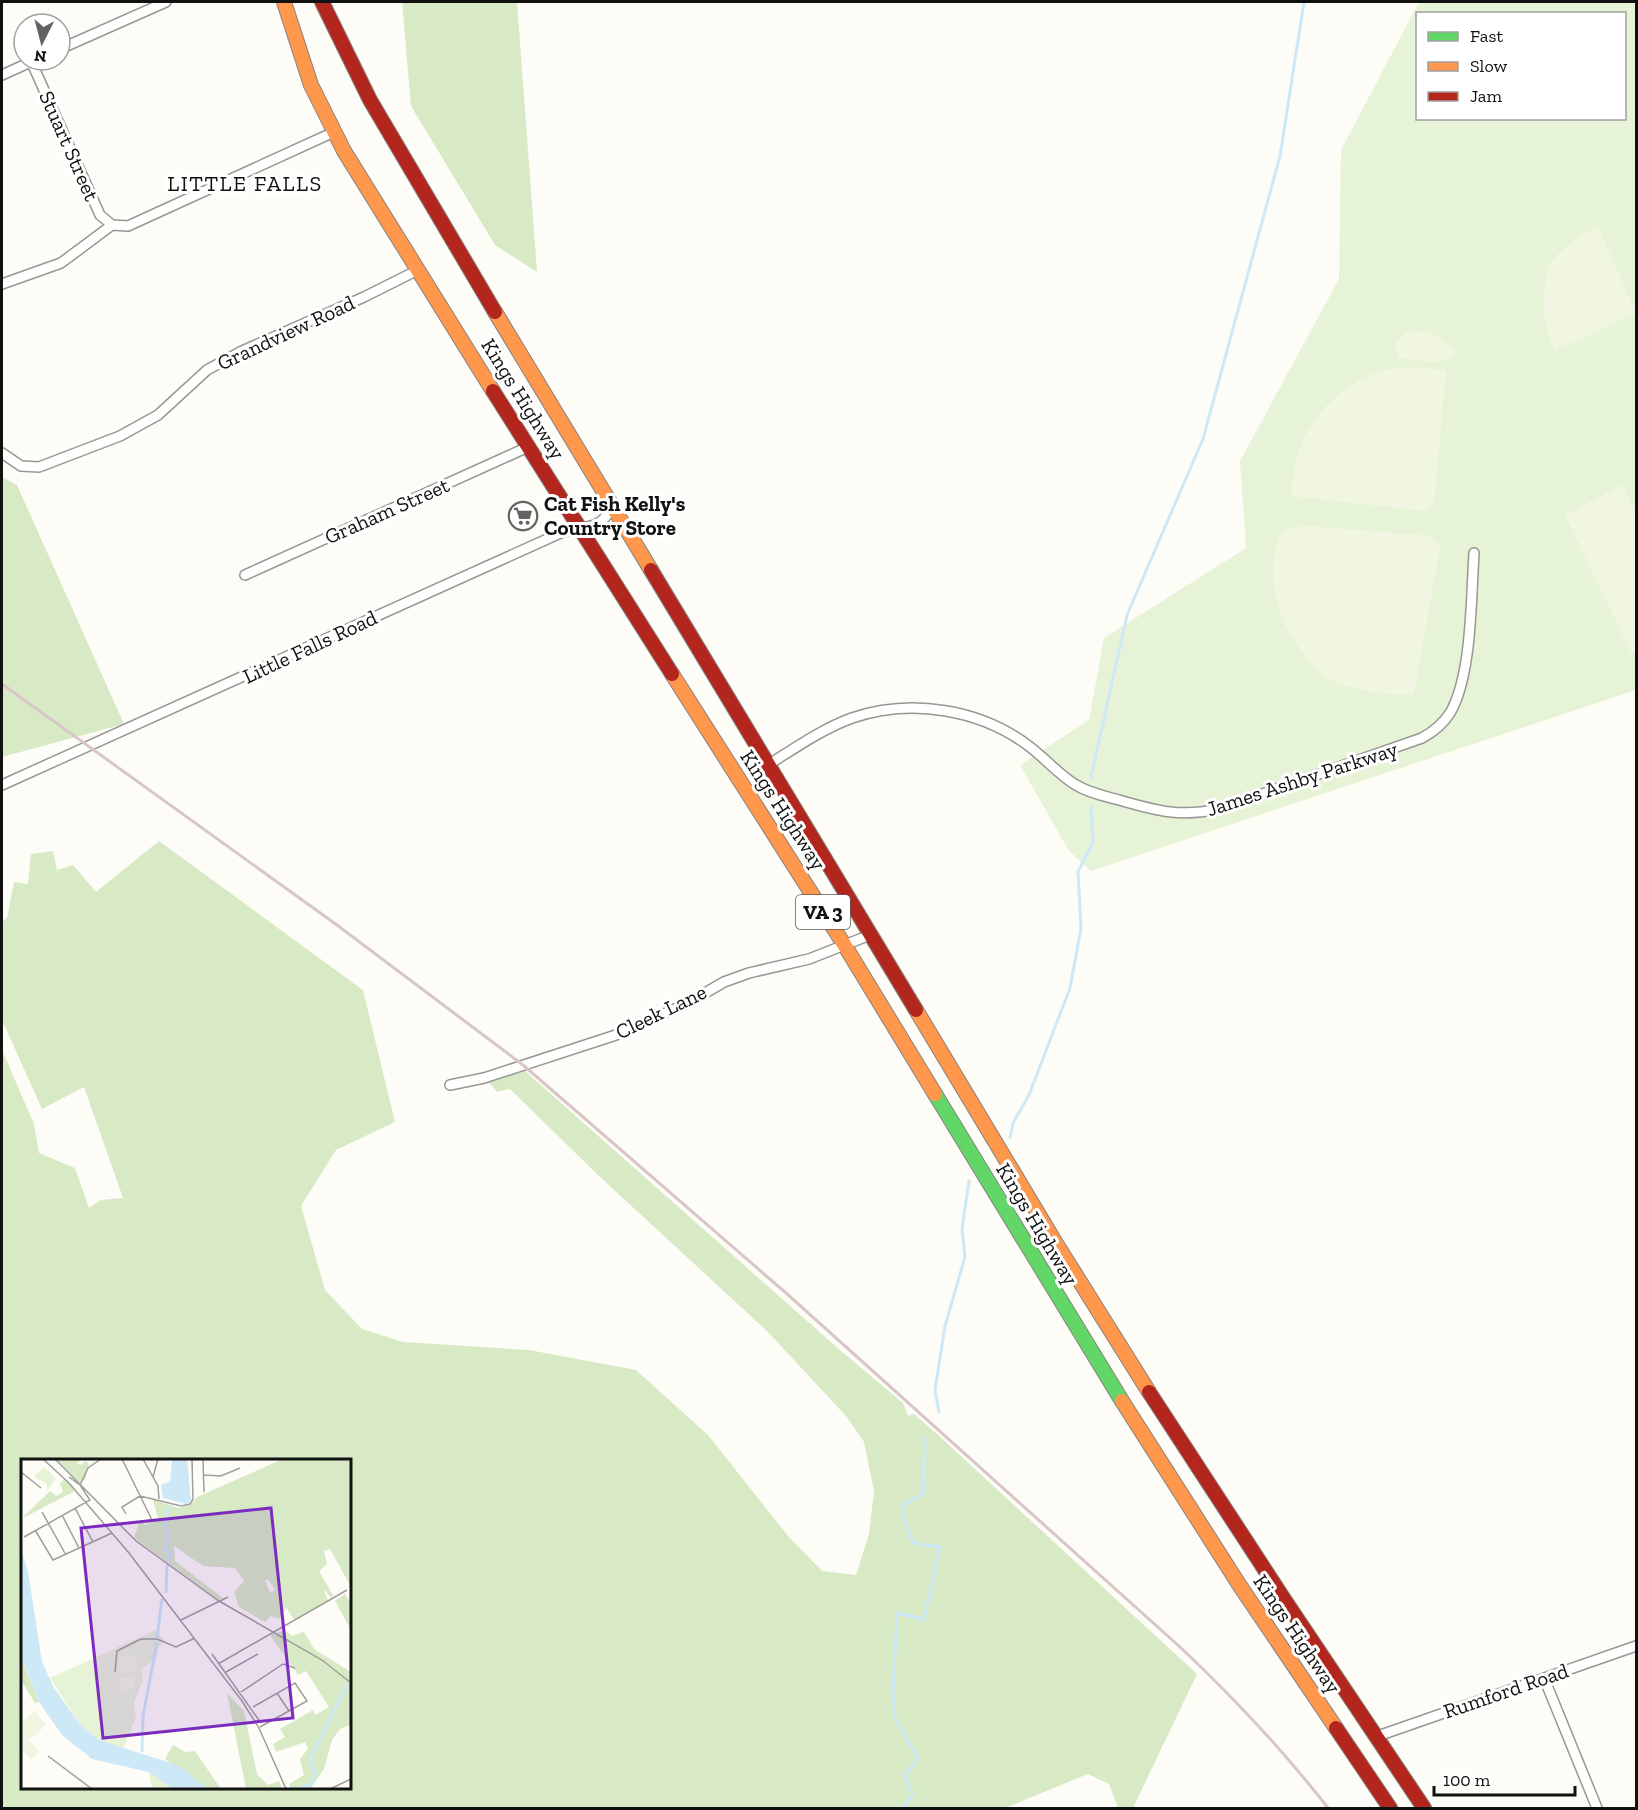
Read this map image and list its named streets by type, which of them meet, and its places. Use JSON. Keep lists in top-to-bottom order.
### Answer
{
  "streets": {
    "highway": ["Kings Highway", "VA 3"],
    "street": [
      "Stuart Street",
      "Grandview Road",
      "Graham Street",
      "Little Falls Road",
      "James Ashby Parkway",
      "Cleek Lane",
      "Rumford Road"
    ]
  },
  "crossings": [
    ["Grandview Road", "Kings Highway"],
    ["Kings Highway", "Graham Street"],
    ["Kings Highway", "Little Falls Road"],
    ["Kings Highway", "James Ashby Parkway"],
    ["Kings Highway", "Cleek Lane"],
    ["Kings Highway", "Rumford Road"]
  ],
  "districts": ["LITTLE FALLS"],
  "places": {
    "supermarket": ["Cat Fish Kelly's Country Store"]
  },
  "legend": ["Fast", "Slow", "Jam"],
  "scale_bar": "100 m",
  "north": "bottom"
}
